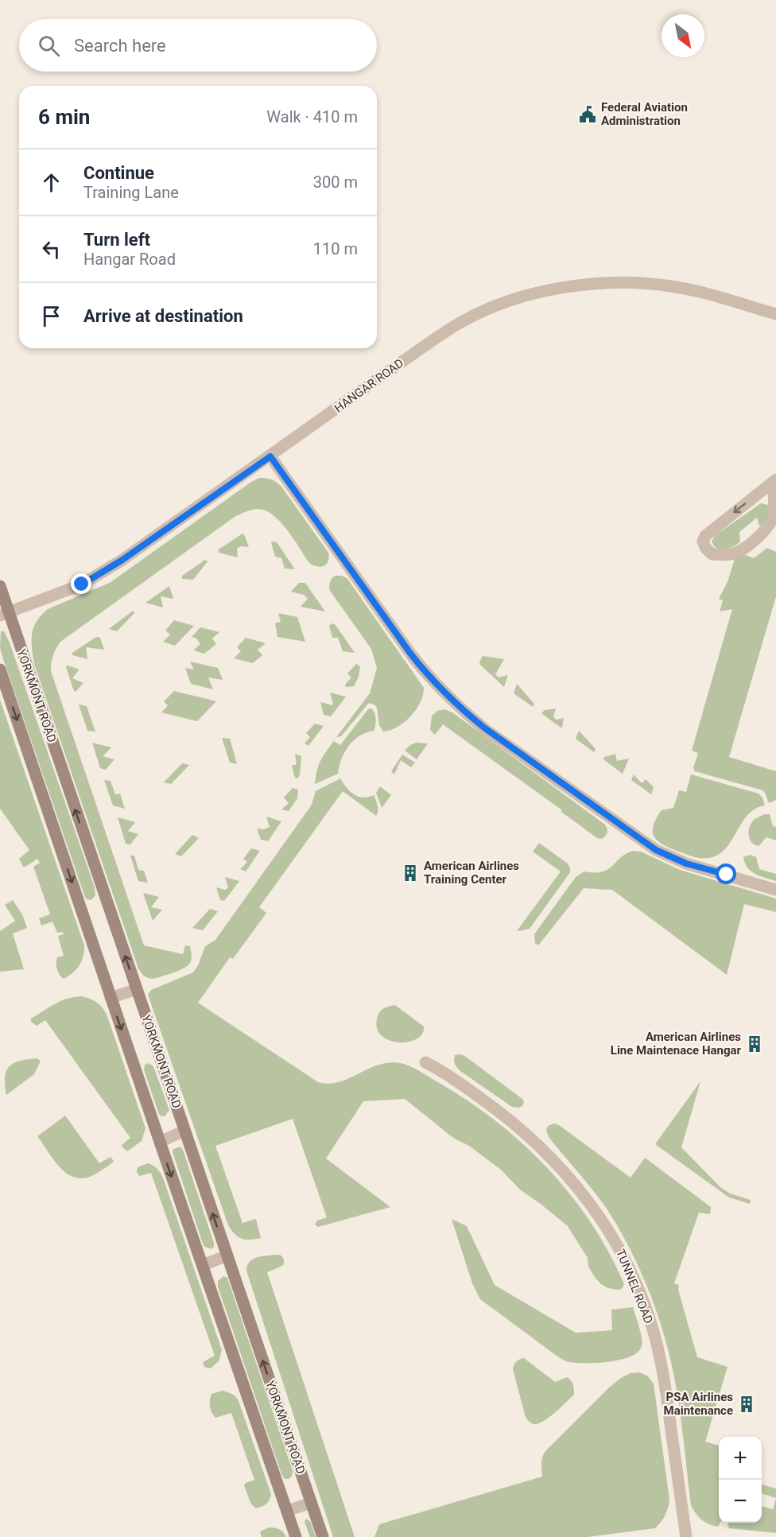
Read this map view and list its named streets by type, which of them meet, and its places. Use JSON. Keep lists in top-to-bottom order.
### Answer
{
  "streets": {
    "street": ["HANGAR ROAD", "YORKMONT ROAD", "TUNNEL ROAD"]
  },
  "crossings": [
    ["HANGAR ROAD", "YORKMONT ROAD"]
  ],
  "places": {
    "public building": ["Federal Aviation Administration"],
    "building": ["American Airlines Training Center", "American Airlines Line Maintenace Hangar", "PSA Airlines Maintenance"]
  },
  "north": "bottom right",
  "page": {
    "search": "Search here",
    "heading": ["6 min", "Walk · 410 m"],
    "list": [
      ["Continue", "Training Lane", "300 m"],
      ["Turn left", "Hangar Road", "110 m"],
      "Arrive at destination"
    ],
    "map_buttons": ["+", "−"]
  }
}
